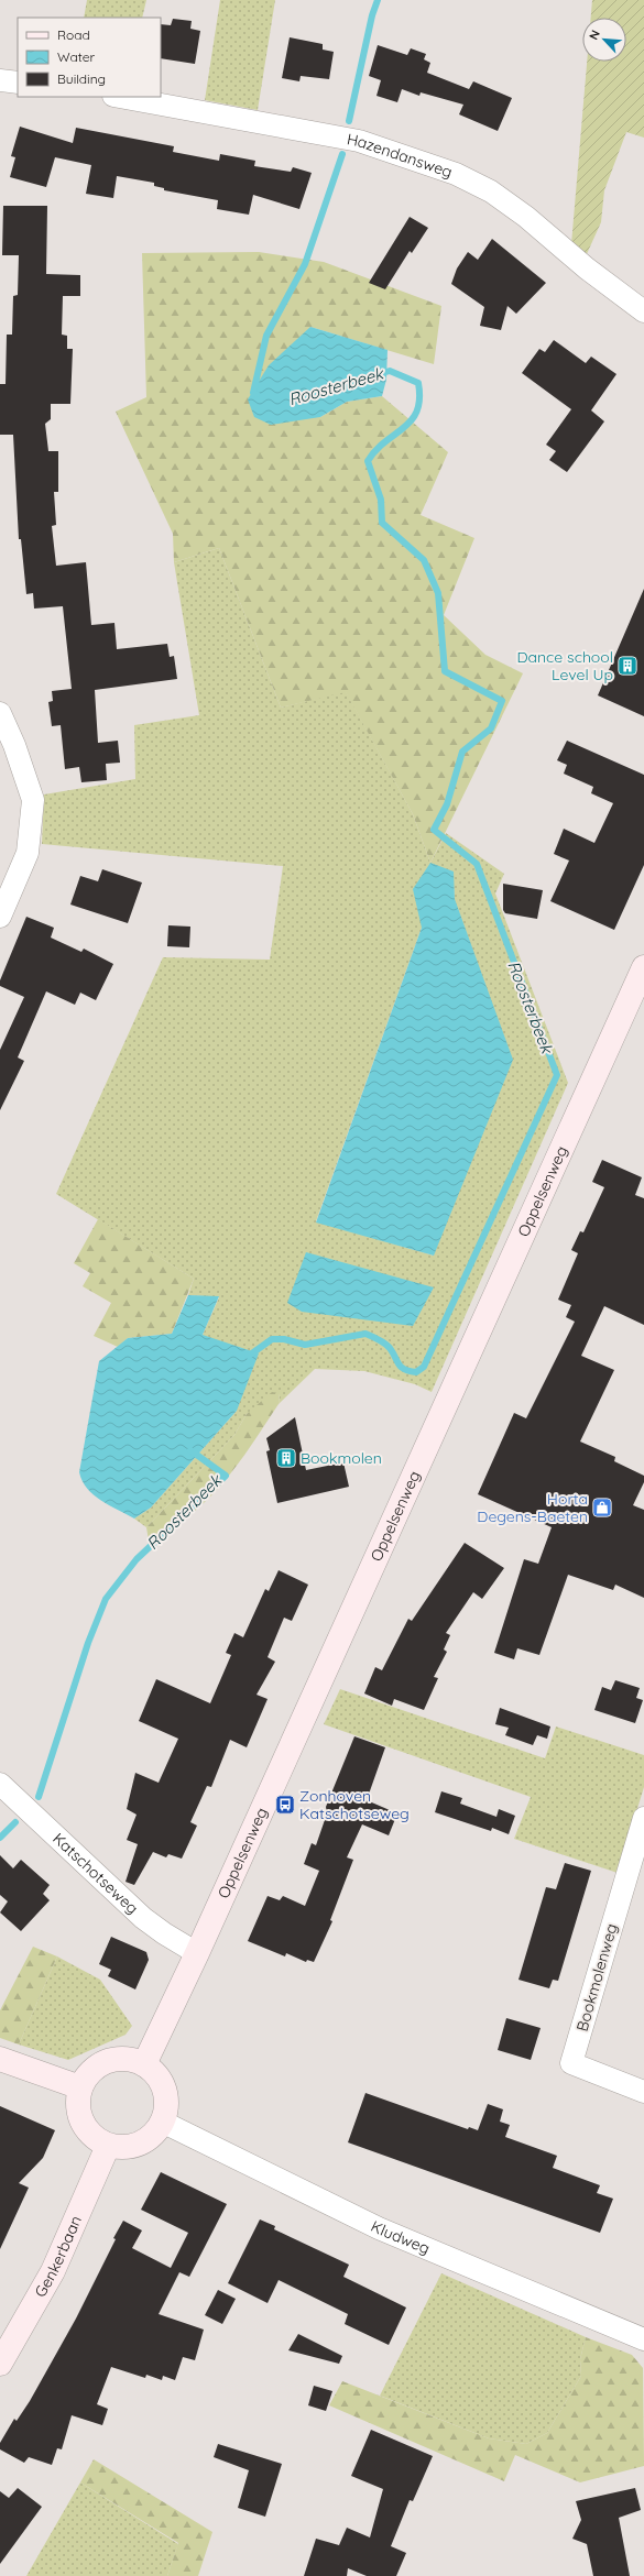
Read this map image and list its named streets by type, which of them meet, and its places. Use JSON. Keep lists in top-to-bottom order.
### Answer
{
  "streets": {
    "street": [
      "Hazendansweg",
      "Oppelsenweg",
      "Katschotseweg",
      "Bookmolenweg",
      "Kludweg",
      "Genkerbaan"
    ]
  },
  "crossings": [
    ["Oppelsenweg", "Katschotseweg"],
    ["Oppelsenweg", "Kludweg"],
    ["Oppelsenweg", "Genkerbaan"],
    ["Kludweg", "Genkerbaan"]
  ],
  "water": ["Roosterbeek"],
  "places": {
    "building": ["Dance school Level Up", "Bookmolen"],
    "shop": ["Horta Degens-Baeten"],
    "bus stop": ["Zonhoven Katschotseweg"]
  },
  "legend": ["Road", "Water", "Building"],
  "north": "top left"
}
